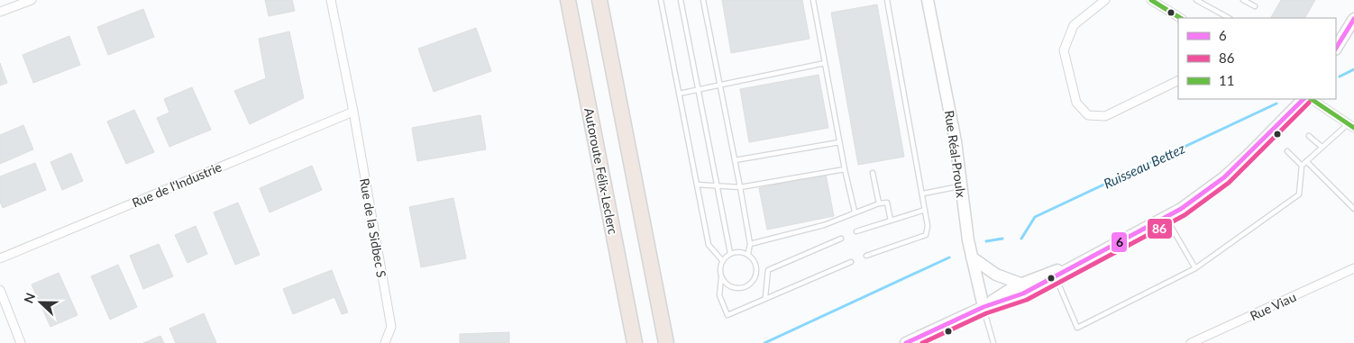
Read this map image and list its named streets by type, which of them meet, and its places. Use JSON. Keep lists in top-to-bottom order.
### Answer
{
  "streets": {
    "highway": ["Autoroute Félix-Leclerc"],
    "street": [
      "Rue Réal-Proulx",
      "Rue de l'Industrie",
      "Rue de la Sidbec S",
      "Rue Viau"
    ]
  },
  "crossings": [
    ["Rue de l'Industrie", "Rue de la Sidbec S"]
  ],
  "water": ["Ruisseau Bettez"],
  "lines": ["transit line 11", "transit line 6", "transit line 86"],
  "legend": ["6", "86", "11"],
  "north": "left"
}
